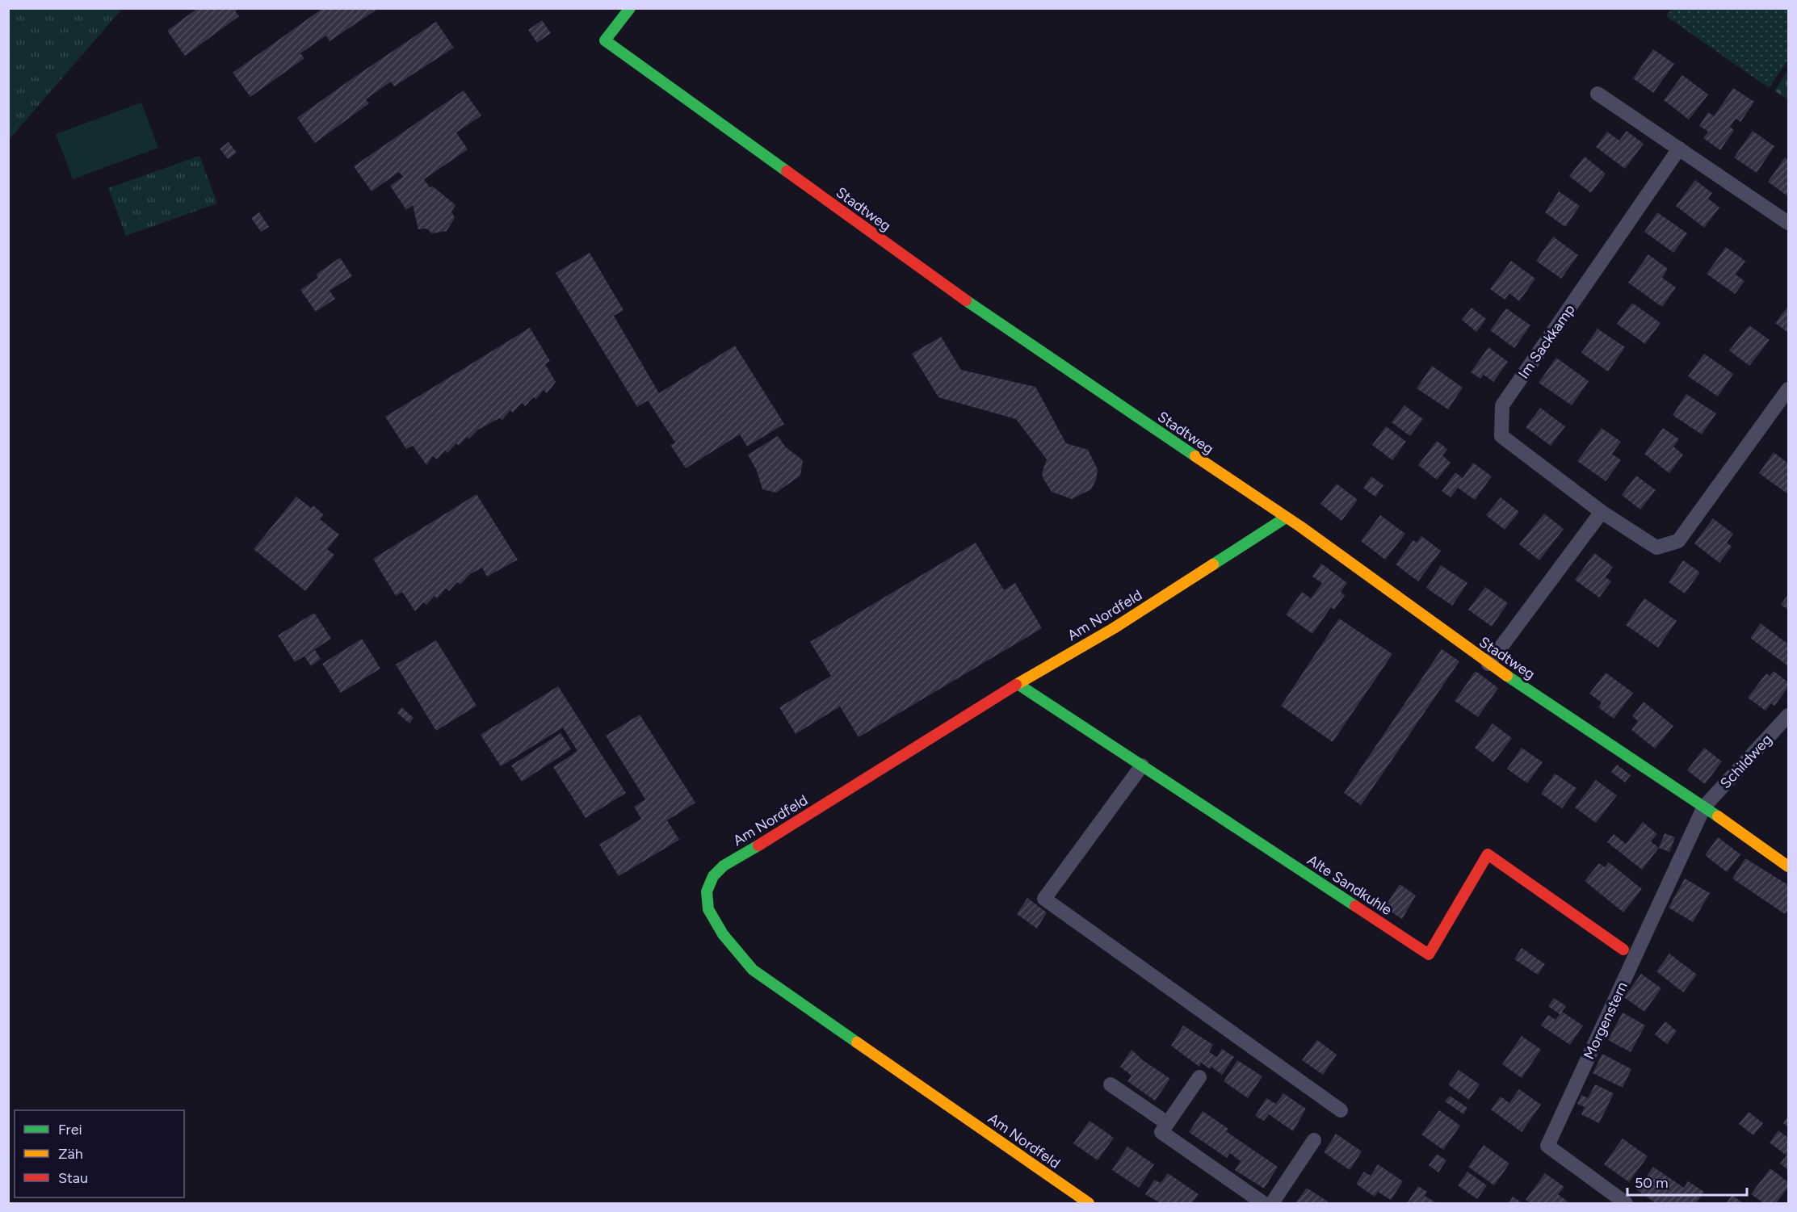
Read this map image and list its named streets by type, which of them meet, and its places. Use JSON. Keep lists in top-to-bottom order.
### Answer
{
  "streets": {
    "street": [
      "Stadtweg",
      "Im Sackkamp",
      "Am Nordfeld",
      "Schildweg",
      "Alte Sandkuhle",
      "Morgenstern"
    ]
  },
  "crossings": [
    ["Stadtweg", "Am Nordfeld"],
    ["Stadtweg", "Schildweg"],
    ["Stadtweg", "Morgenstern"],
    ["Am Nordfeld", "Alte Sandkuhle"],
    ["Schildweg", "Morgenstern"]
  ],
  "legend": ["Frei", "Zäh", "Stau"],
  "scale_bar": "50 m"
}
